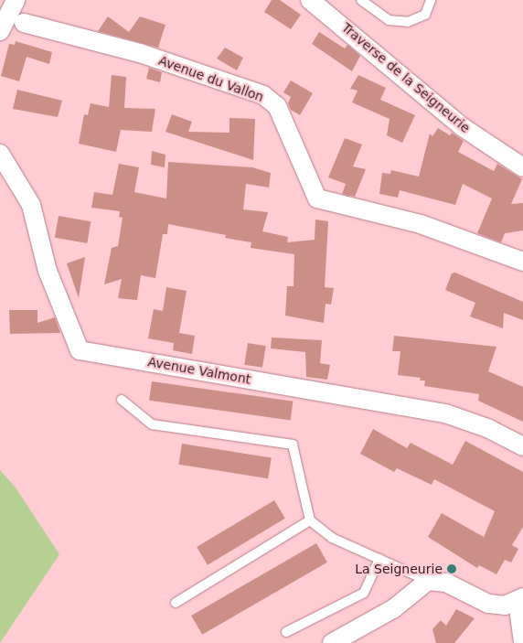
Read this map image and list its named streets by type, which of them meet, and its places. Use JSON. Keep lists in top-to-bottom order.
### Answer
{
  "streets": {
    "street": ["Traverse de la Seigneurie", "Avenue du Vallon", "Avenue Valmont"]
  },
  "places": ["La Seigneurie"]
}
